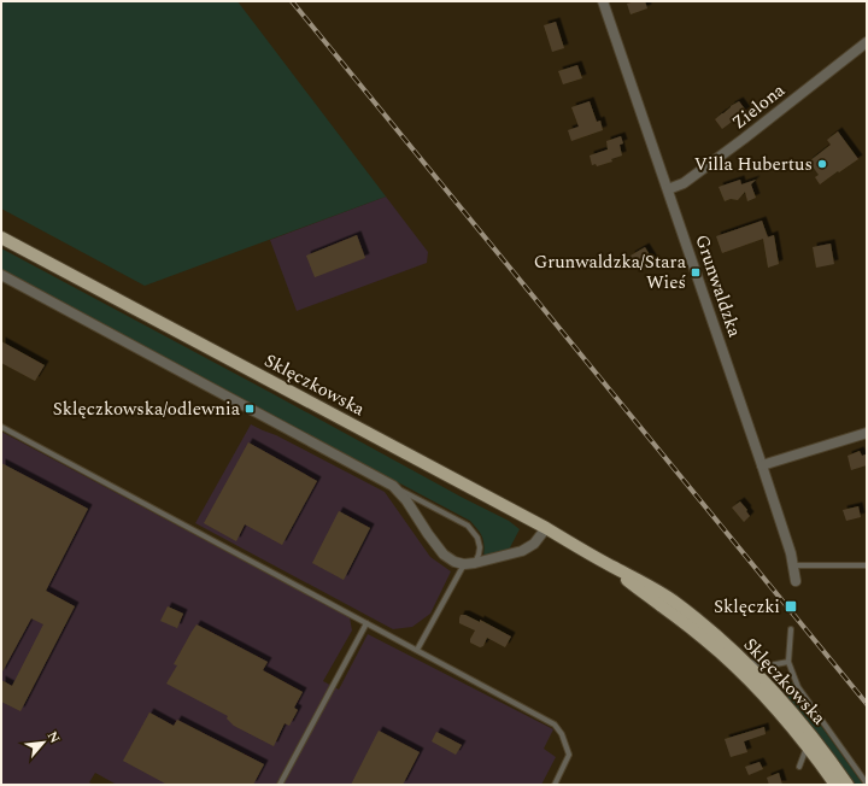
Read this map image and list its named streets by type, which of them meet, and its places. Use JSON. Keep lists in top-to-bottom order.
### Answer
{
  "streets": {
    "main road": ["Sklęczkowska"],
    "street": ["Zielona", "Grunwaldzka"]
  },
  "crossings": [
    ["Zielona", "Grunwaldzka"]
  ],
  "places": {
    "other": ["Villa Hubertus"],
    "transit": ["Grunwaldzka/Stara Wieś", "Sklęczkowska/odlewnia", "Sklęczki"]
  },
  "north": "top right"
}
